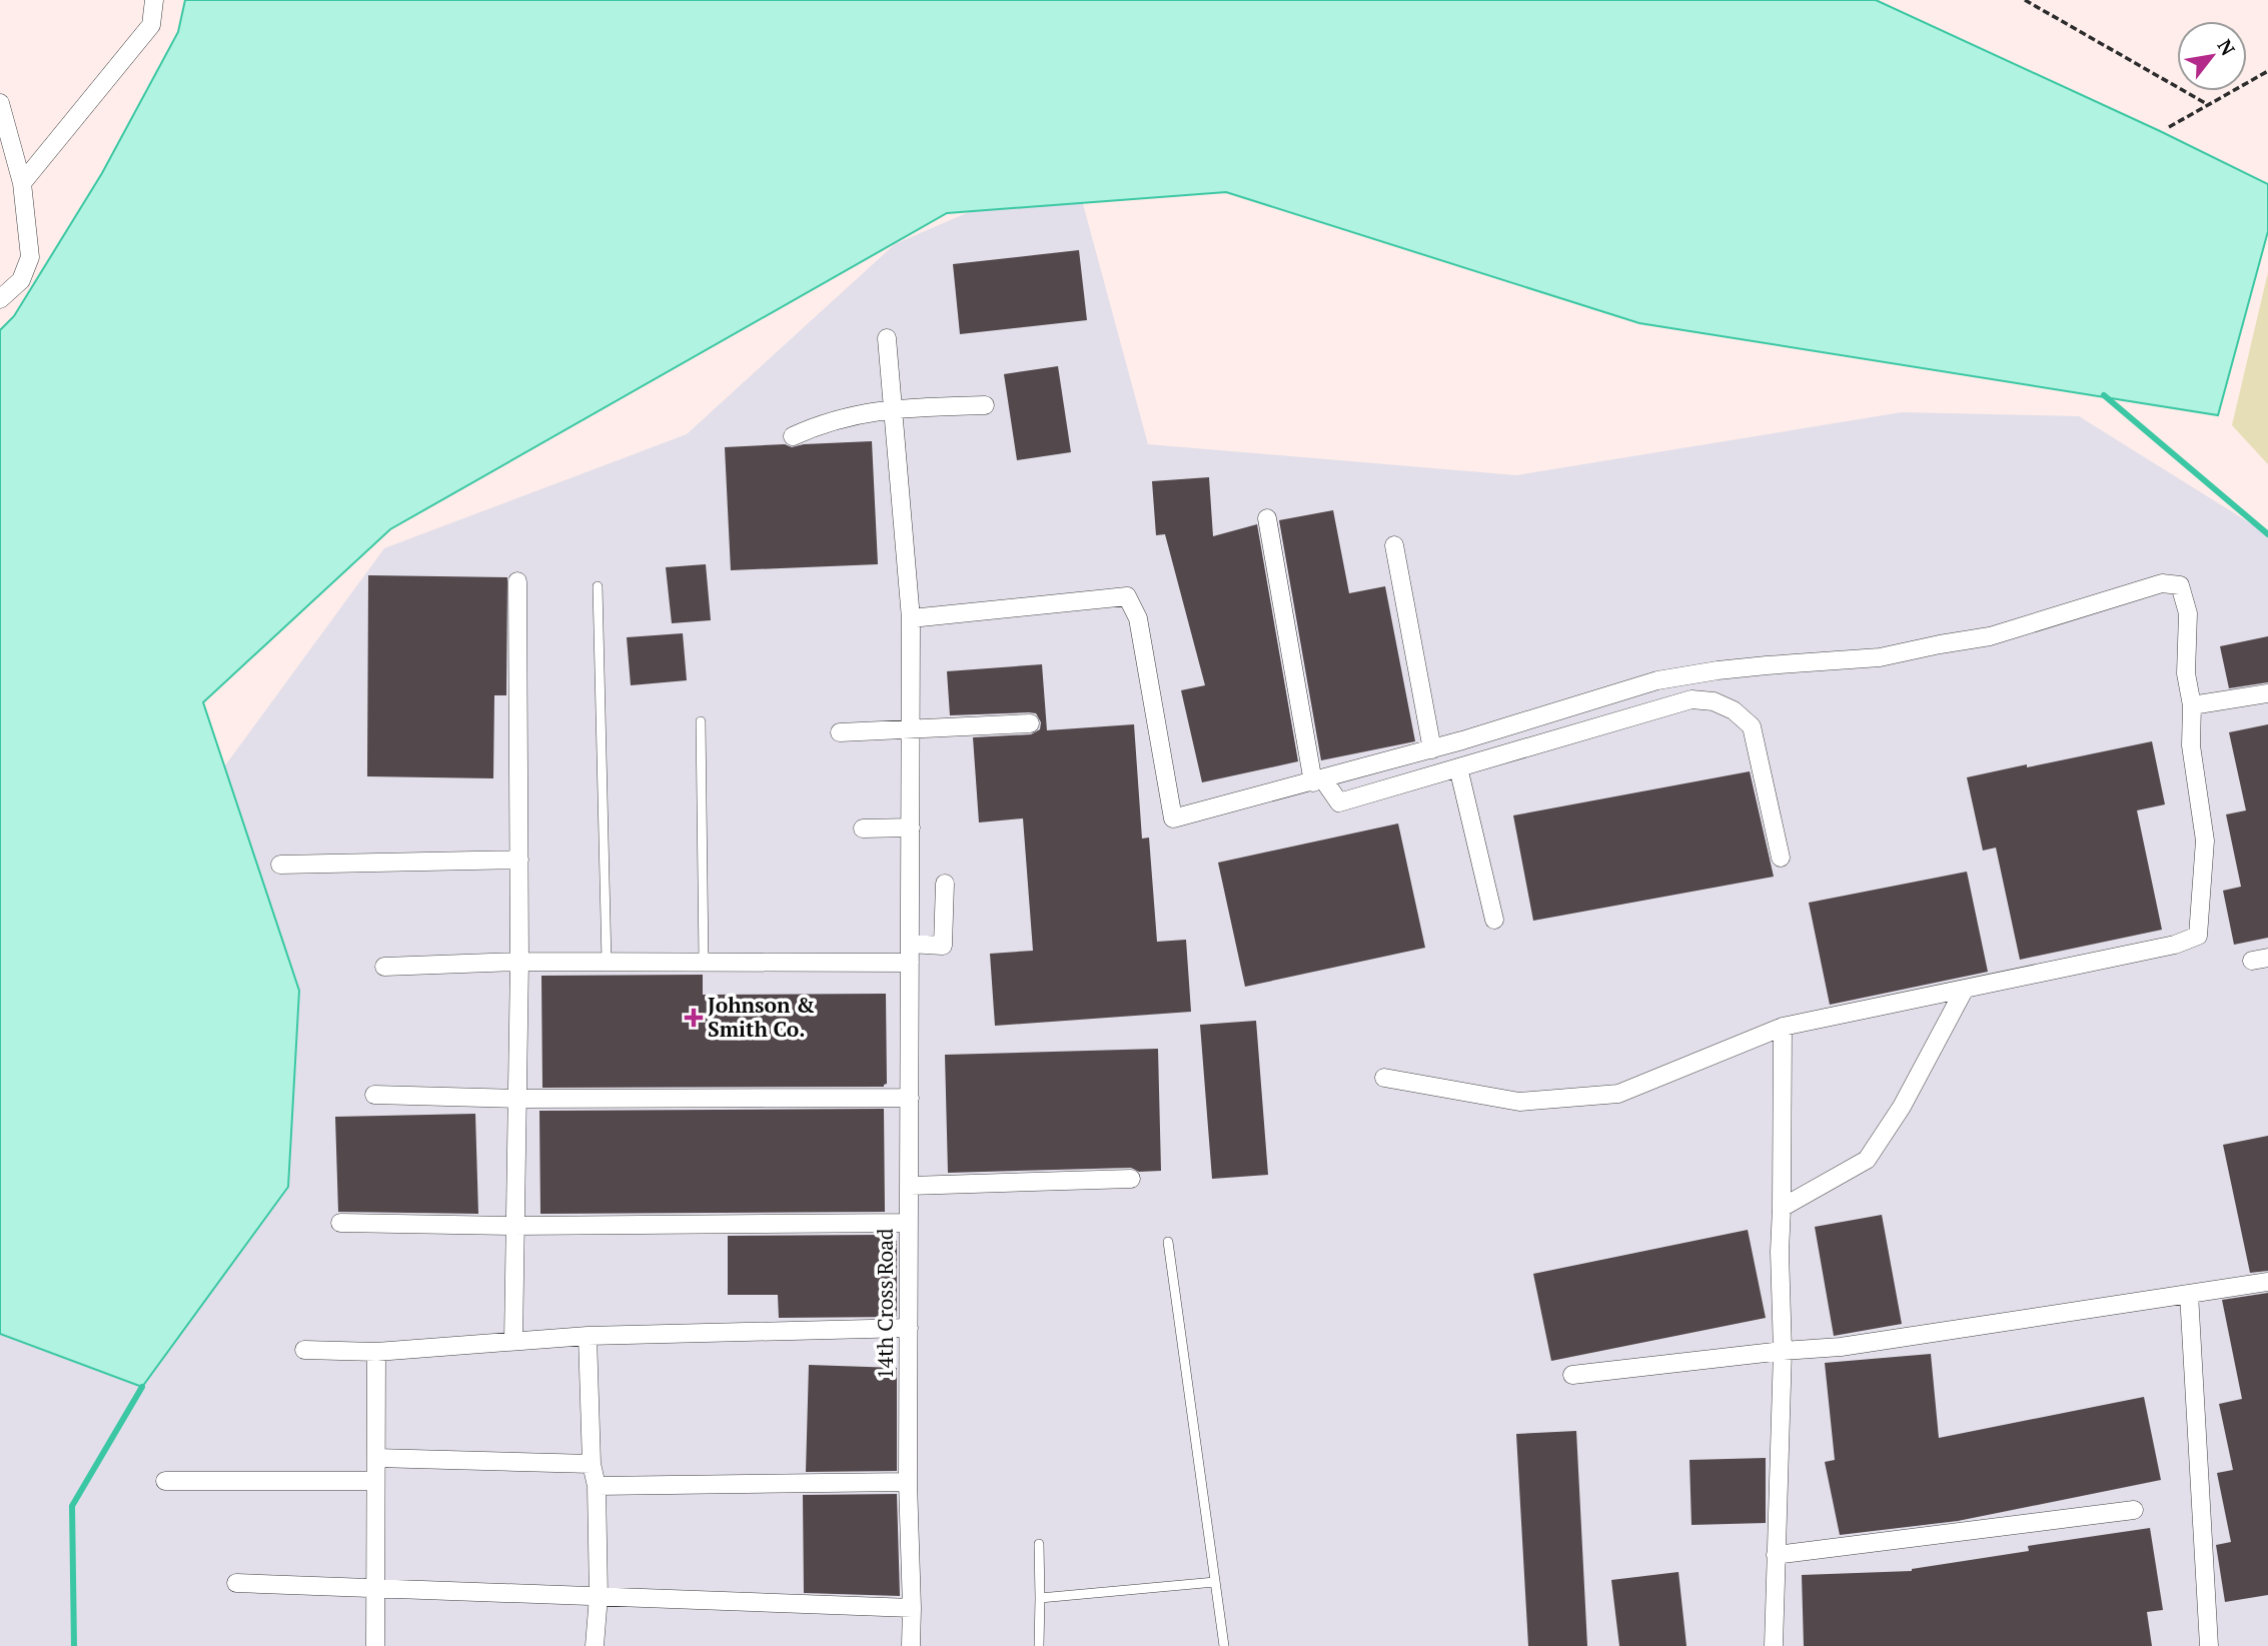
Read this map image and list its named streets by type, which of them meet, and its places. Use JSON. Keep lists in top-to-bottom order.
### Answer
{
  "streets": {
    "street": ["14th Cross Road"]
  },
  "places": {
    "health": ["Johnson & Smith Co."]
  },
  "north": "top right"
}
